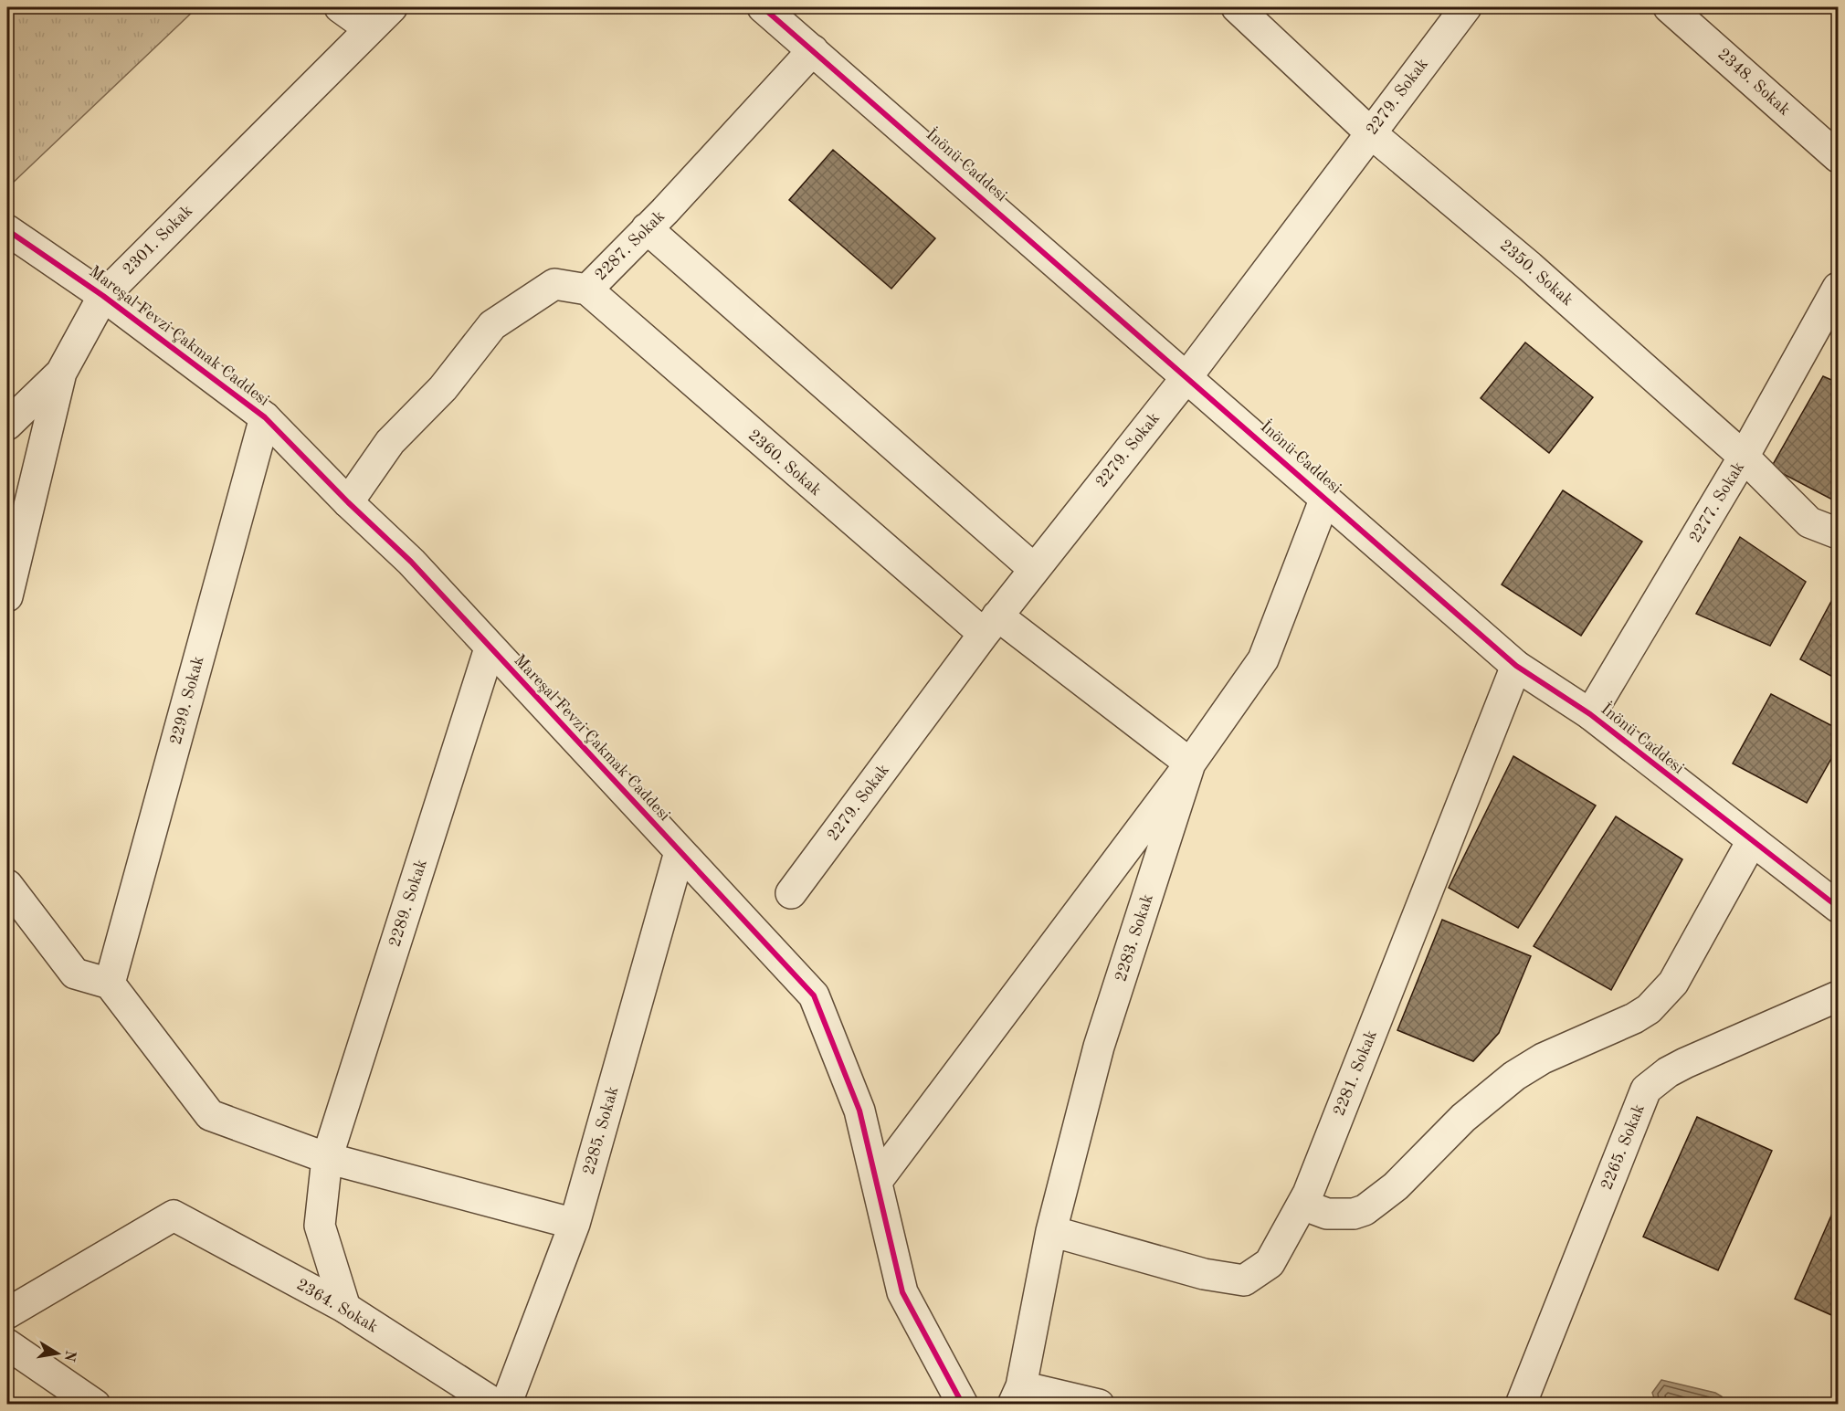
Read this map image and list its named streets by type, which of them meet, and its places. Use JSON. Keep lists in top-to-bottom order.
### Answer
{
  "streets": {
    "street": [
      "2348. Sokak",
      "2279. Sokak",
      "İnönü Caddesi",
      "2301. Sokak",
      "2287. Sokak",
      "2350. Sokak",
      "Mareşal Fevzi Çakmak Caddesi",
      "2360. Sokak",
      "2277. Sokak",
      "2299. Sokak",
      "2289. Sokak",
      "2283. Sokak",
      "2281. Sokak",
      "2285. Sokak",
      "2265. Sokak",
      "2364. Sokak"
    ]
  },
  "crossings": [
    ["2279. Sokak", "İnönü Caddesi"],
    ["2279. Sokak", "2350. Sokak"],
    ["2279. Sokak", "2360. Sokak"],
    ["İnönü Caddesi", "2287. Sokak"],
    ["İnönü Caddesi", "2277. Sokak"],
    ["İnönü Caddesi", "2283. Sokak"],
    ["İnönü Caddesi", "2281. Sokak"],
    ["2301. Sokak", "Mareşal Fevzi Çakmak Caddesi"],
    ["2287. Sokak", "Mareşal Fevzi Çakmak Caddesi"],
    ["2287. Sokak", "2360. Sokak"],
    ["2350. Sokak", "2277. Sokak"],
    ["Mareşal Fevzi Çakmak Caddesi", "2299. Sokak"],
    ["Mareşal Fevzi Çakmak Caddesi", "2289. Sokak"],
    ["Mareşal Fevzi Çakmak Caddesi", "2285. Sokak"],
    ["2360. Sokak", "2283. Sokak"],
    ["2289. Sokak", "2364. Sokak"],
    ["2283. Sokak", "2281. Sokak"]
  ],
  "north": "right"
}
